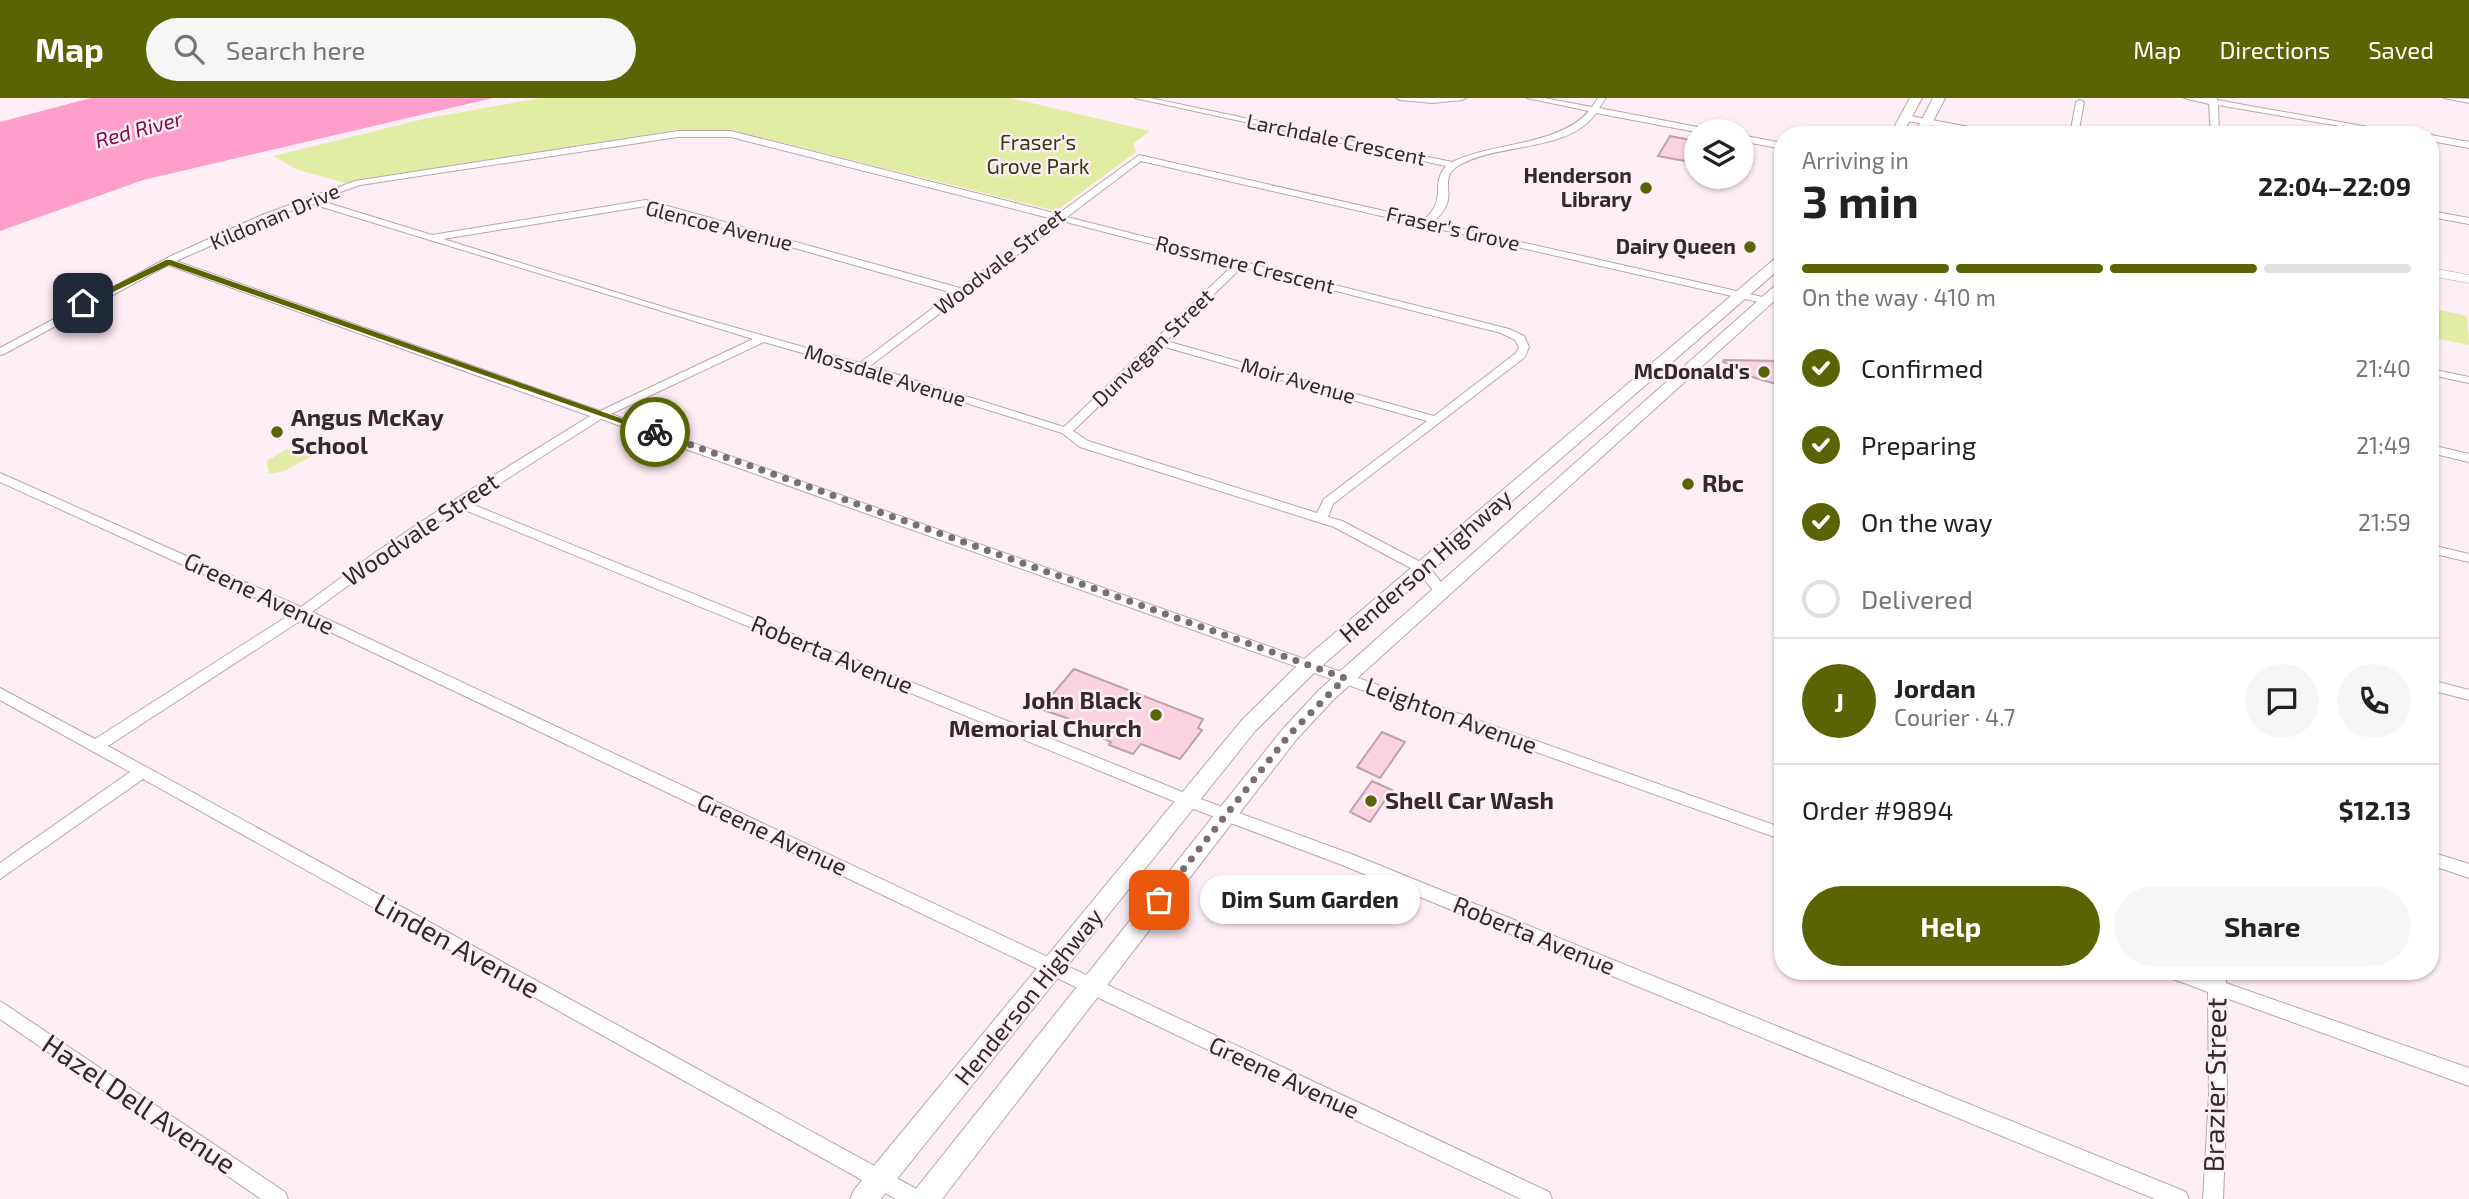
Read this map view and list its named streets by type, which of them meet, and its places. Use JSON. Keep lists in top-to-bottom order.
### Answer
{
  "streets": {
    "main road": ["Henderson Highway"],
    "street": [
      "Larchdale Crescent",
      "Kildonan Drive",
      "Glencoe Avenue",
      "Fraser's Grove",
      "Woodvale Street",
      "Rossmere Crescent",
      "Dunvegan Street",
      "Mossdale Avenue",
      "Moir Avenue",
      "Greene Avenue",
      "Roberta Avenue",
      "Leighton Avenue",
      "Linden Avenue",
      "Brazier Street",
      "Hazel Dell Avenue"
    ]
  },
  "crossings": [
    ["Larchdale Crescent", "Fraser's Grove"],
    ["Kildonan Drive", "Rossmere Crescent"],
    ["Kildonan Drive", "Mossdale Avenue"],
    ["Kildonan Drive", "Leighton Avenue"],
    ["Glencoe Avenue", "Woodvale Street"],
    ["Glencoe Avenue", "Mossdale Avenue"],
    ["Fraser's Grove", "Woodvale Street"],
    ["Fraser's Grove", "Henderson Highway"],
    ["Woodvale Street", "Rossmere Crescent"],
    ["Woodvale Street", "Mossdale Avenue"],
    ["Woodvale Street", "Greene Avenue"],
    ["Woodvale Street", "Roberta Avenue"],
    ["Woodvale Street", "Leighton Avenue"],
    ["Woodvale Street", "Linden Avenue"],
    ["Rossmere Crescent", "Dunvegan Street"],
    ["Rossmere Crescent", "Mossdale Avenue"],
    ["Rossmere Crescent", "Moir Avenue"],
    ["Dunvegan Street", "Mossdale Avenue"],
    ["Dunvegan Street", "Moir Avenue"],
    ["Mossdale Avenue", "Henderson Highway"],
    ["Henderson Highway", "Greene Avenue"],
    ["Henderson Highway", "Roberta Avenue"],
    ["Henderson Highway", "Leighton Avenue"],
    ["Henderson Highway", "Linden Avenue"]
  ],
  "water": ["Red River"],
  "parks": ["Fraser's Grove Park"],
  "places": [
    "Henderson Library",
    "Dairy Queen",
    "McDonald's",
    "Angus McKay School",
    "Rbc",
    "John Black Memorial Church",
    "Shell Car Wash",
    "Dim Sum Garden"
  ],
  "page": {
    "header": "Map",
    "search": "Search here",
    "nav": ["Map", "Directions", "Saved"],
    "heading": ["3 min", "Arriving in", "22:04–22:09"],
    "panel": [
      "Jordan",
      "Courier · 4.7",
      "Order #9894",
      "$12.13"
    ],
    "bar": "On the way · 410 m",
    "list": [
      ["Confirmed", "21:40"],
      ["Preparing", "21:49"],
      ["On the way", "21:59"],
      "Delivered"
    ],
    "round": "J",
    "buttons": ["Help", "Share"],
    "bubble": "Dim Sum Garden"
  }
}
